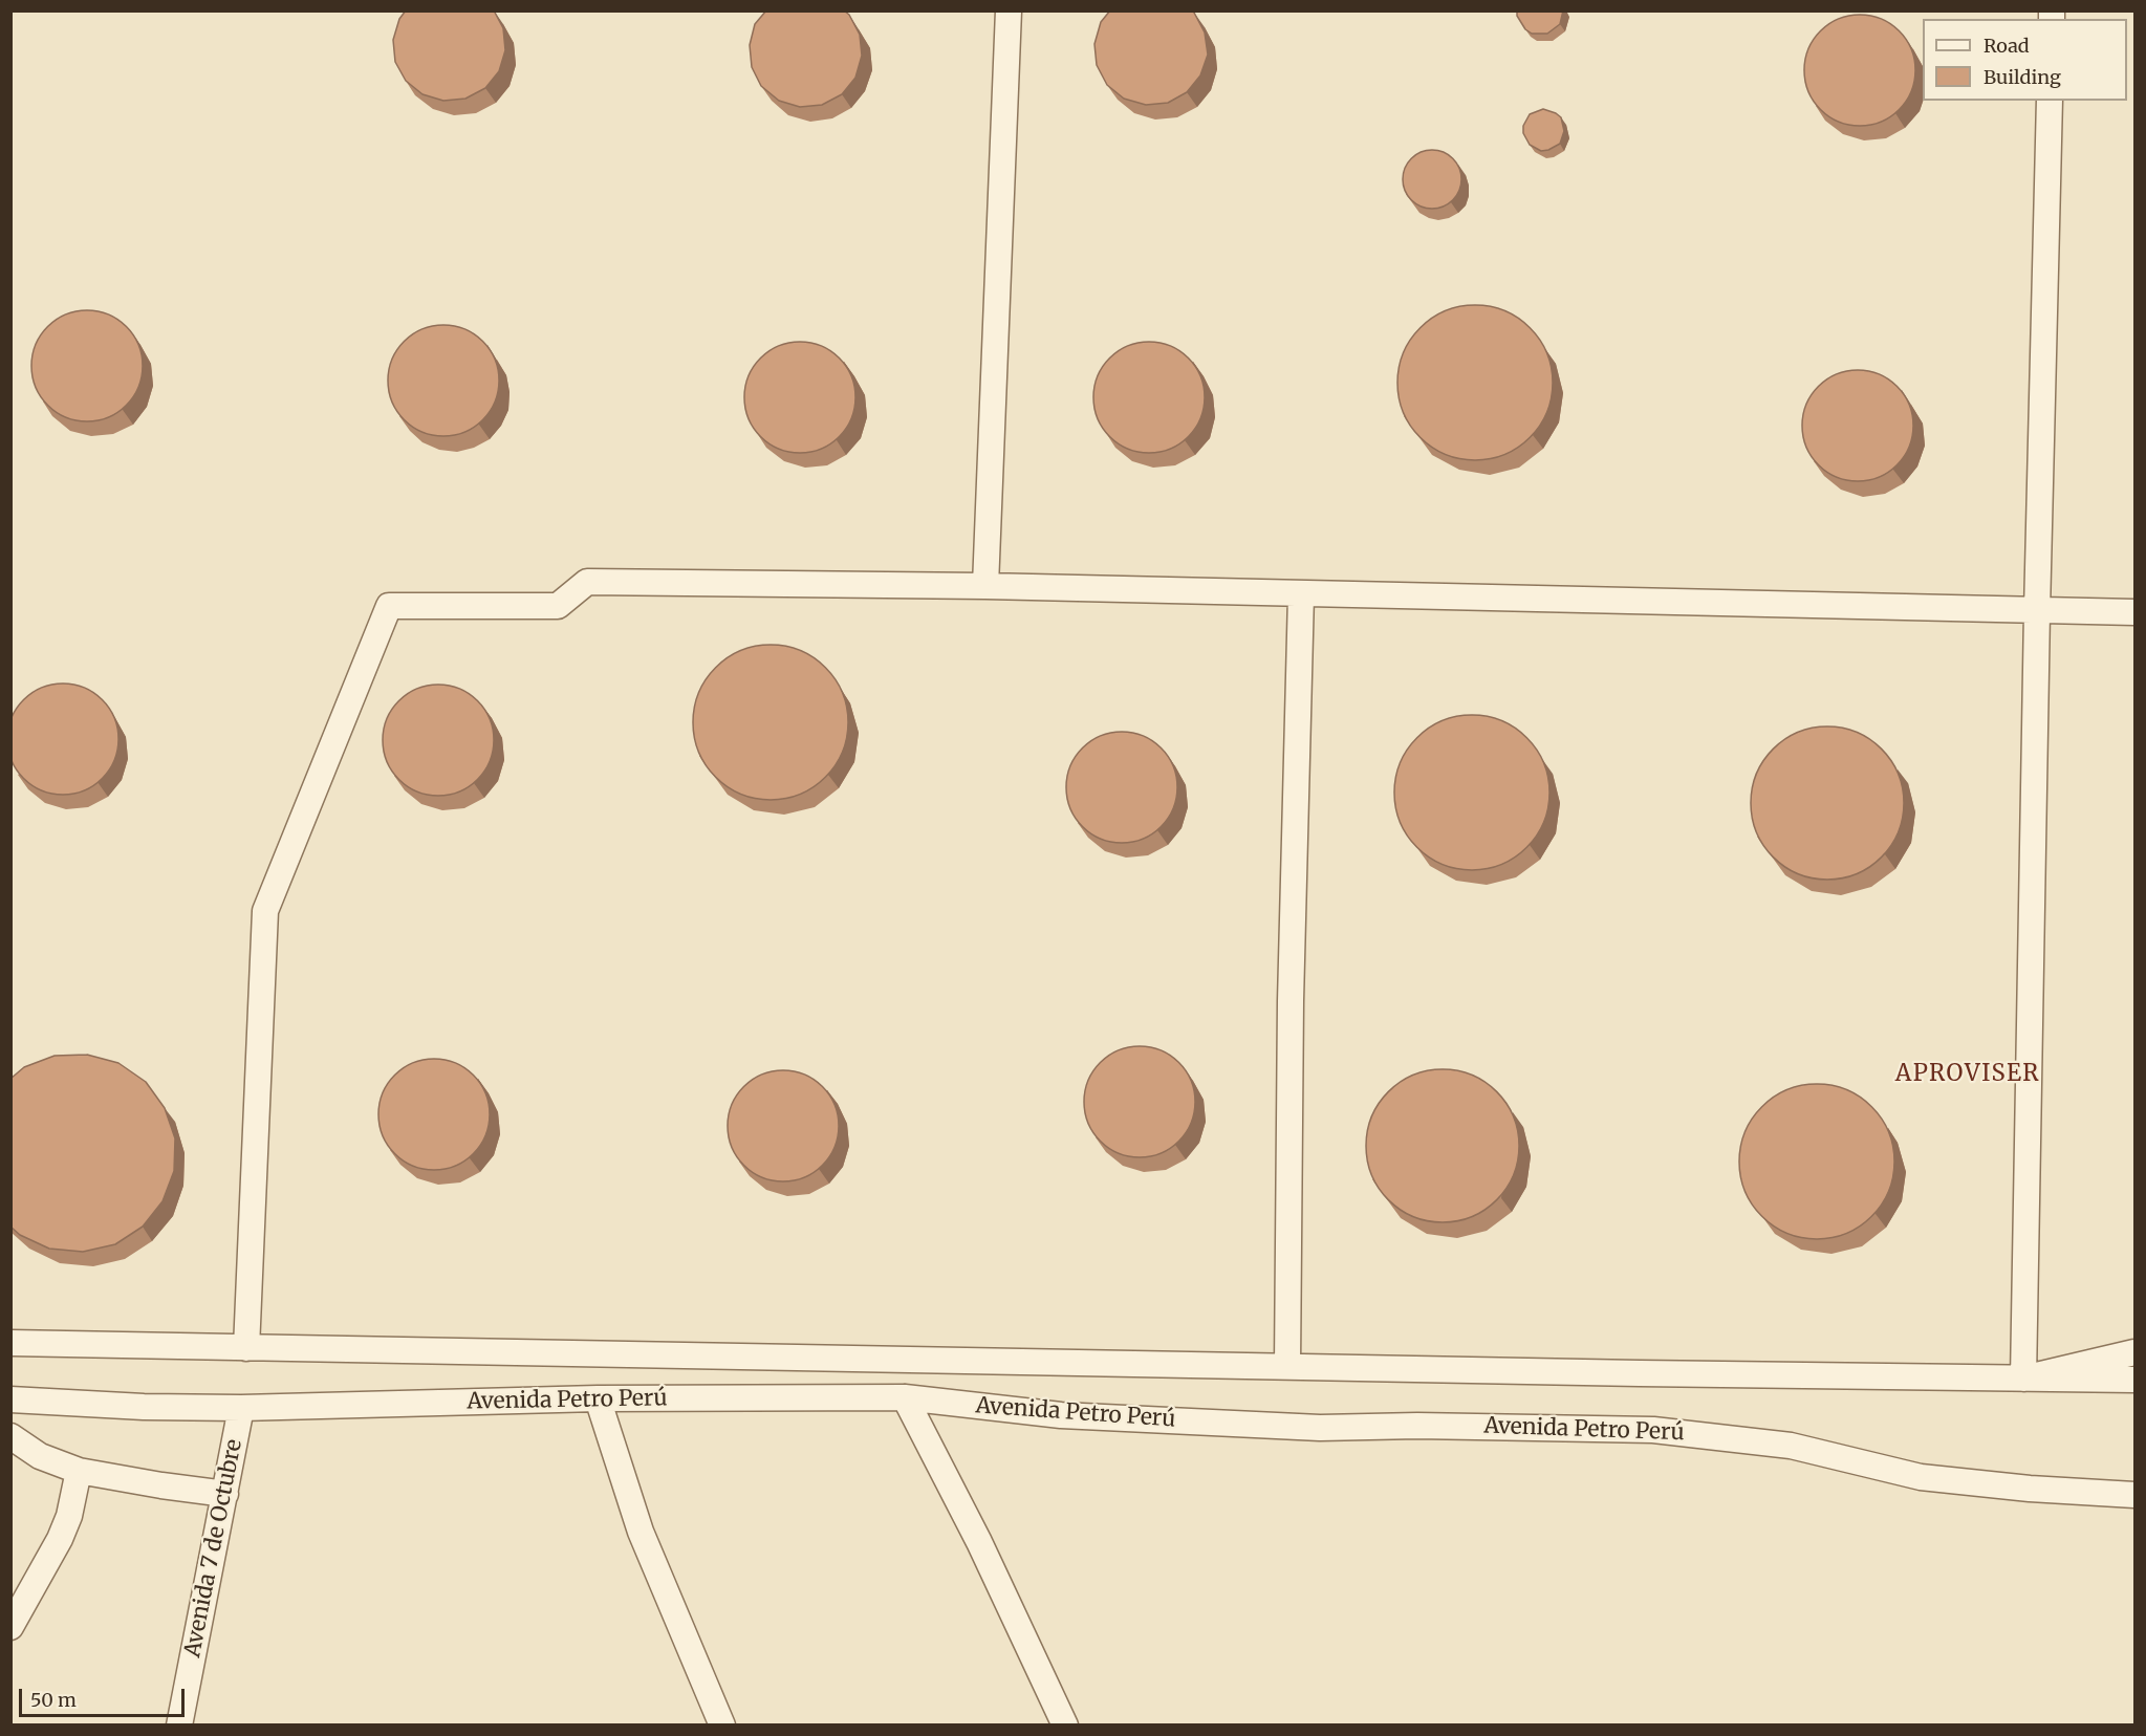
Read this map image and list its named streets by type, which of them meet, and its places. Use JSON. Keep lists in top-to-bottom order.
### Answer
{
  "streets": {
    "street": ["Avenida Petro Perú", "Avenida 7 de Octubre"]
  },
  "crossings": [
    ["Avenida Petro Perú", "Avenida 7 de Octubre"]
  ],
  "districts": ["APROVISER"],
  "legend": ["Road", "Building"],
  "scale_bar": "50 m"
}
